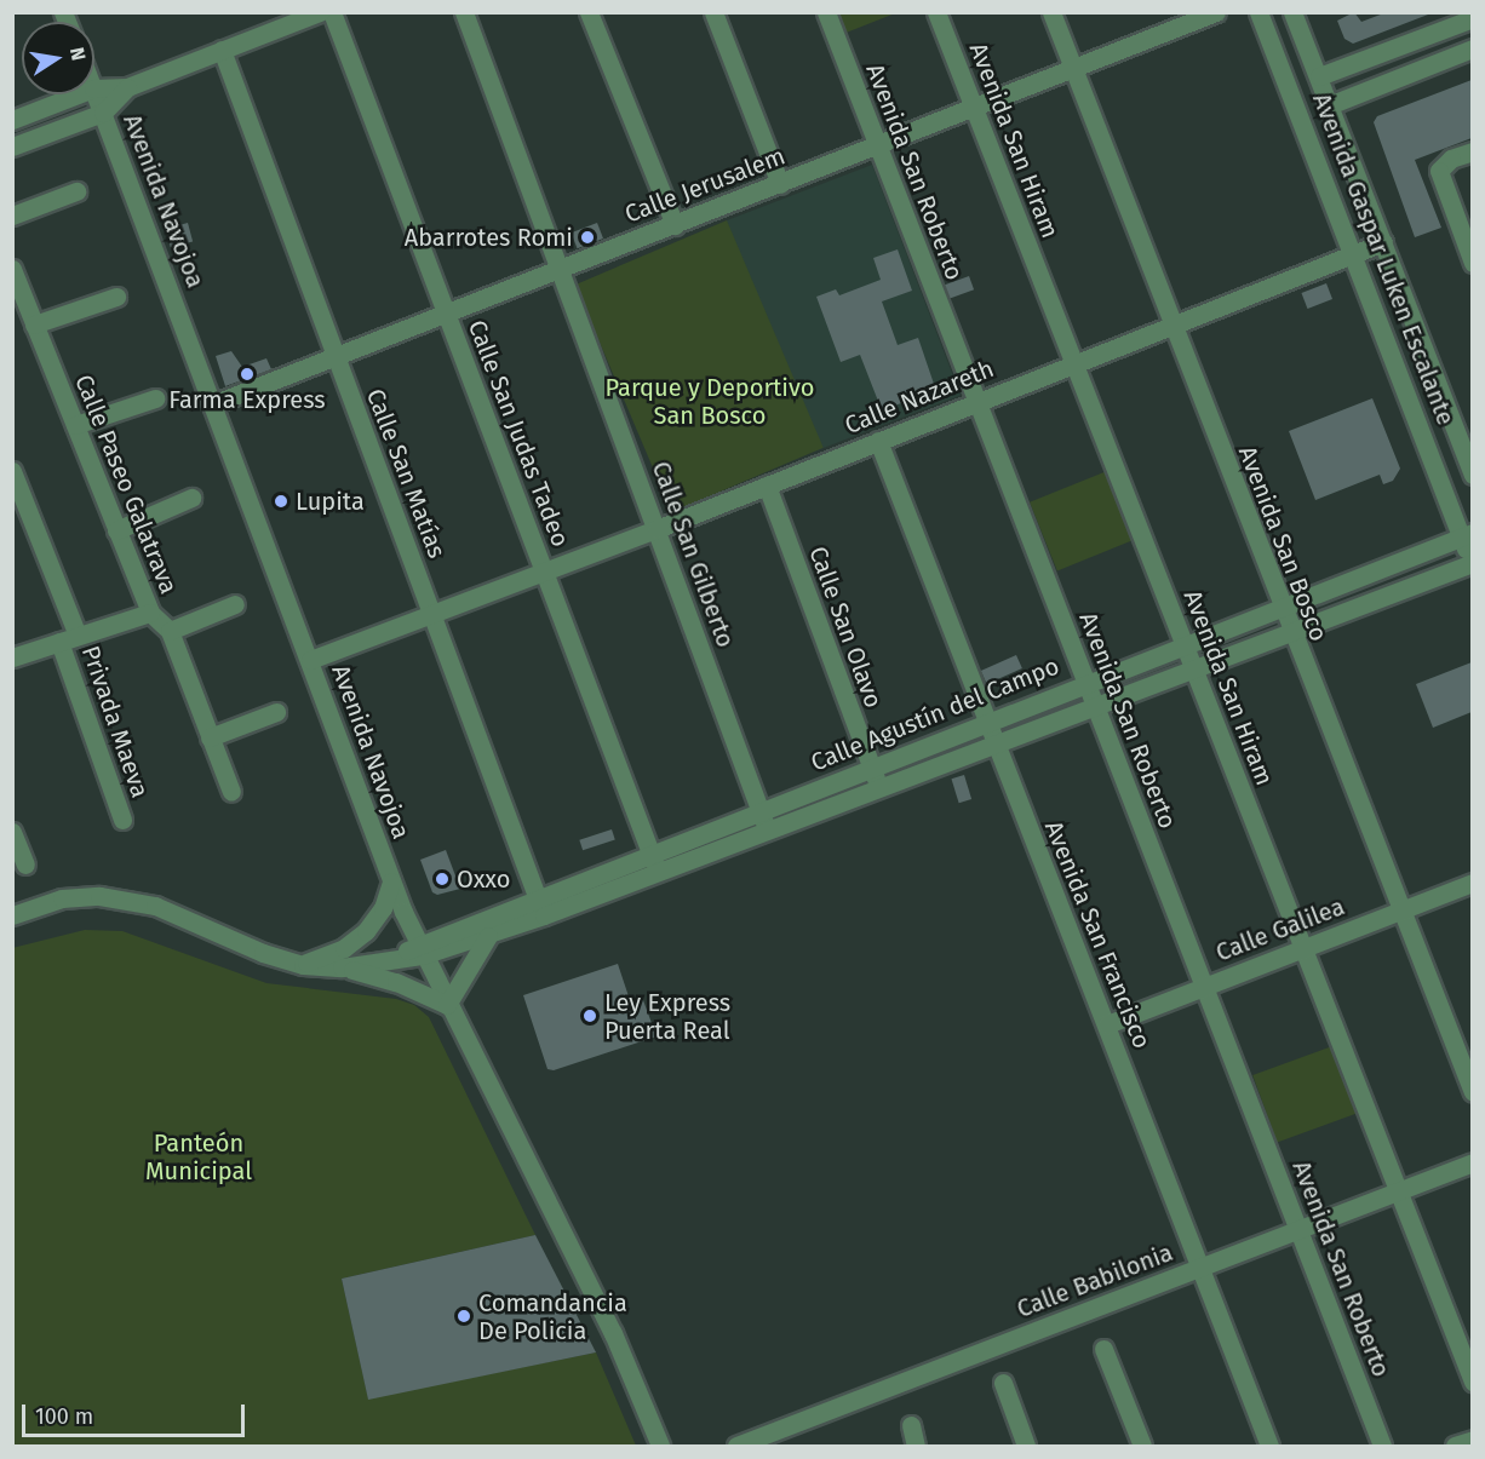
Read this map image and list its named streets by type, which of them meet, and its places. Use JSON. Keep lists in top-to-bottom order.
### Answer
{
  "streets": {
    "street": [
      "Avenida San Hiram",
      "Avenida San Roberto",
      "Calle Jerusalem",
      "Avenida Navojoa",
      "Avenida Gaspar Luken Escalante",
      "Calle Nazareth",
      "Calle San Judas Tadeo",
      "Calle San Matías",
      "Calle Paseo Galatrava",
      "Avenida San Bosco",
      "Calle San Gilberto",
      "Calle San Olavo",
      "Calle Agustín del Campo",
      "Privada Maeva",
      "Calle Galilea",
      "Avenida San Francisco",
      "Calle Babilonia"
    ]
  },
  "crossings": [
    ["Avenida San Hiram", "Calle Jerusalem"],
    ["Avenida San Hiram", "Calle Nazareth"],
    ["Avenida San Hiram", "Calle Agustín del Campo"],
    ["Avenida San Hiram", "Calle Galilea"],
    ["Avenida San Hiram", "Calle Babilonia"],
    ["Avenida San Roberto", "Calle Jerusalem"],
    ["Avenida San Roberto", "Calle Nazareth"],
    ["Avenida San Roberto", "Calle Agustín del Campo"],
    ["Avenida San Roberto", "Calle Galilea"],
    ["Avenida San Roberto", "Calle Babilonia"],
    ["Calle Jerusalem", "Avenida Navojoa"],
    ["Calle Jerusalem", "Calle San Judas Tadeo"],
    ["Calle Jerusalem", "Calle San Matías"],
    ["Calle Jerusalem", "Avenida San Bosco"],
    ["Calle Jerusalem", "Calle San Gilberto"],
    ["Avenida Navojoa", "Calle Nazareth"],
    ["Avenida Navojoa", "Calle Agustín del Campo"],
    ["Avenida Gaspar Luken Escalante", "Calle Nazareth"],
    ["Avenida Gaspar Luken Escalante", "Calle Agustín del Campo"],
    ["Calle Nazareth", "Calle San Judas Tadeo"],
    ["Calle Nazareth", "Calle San Matías"],
    ["Calle Nazareth", "Avenida San Bosco"],
    ["Calle Nazareth", "Calle San Gilberto"],
    ["Calle Nazareth", "Calle San Olavo"],
    ["Calle Nazareth", "Avenida San Francisco"],
    ["Calle San Judas Tadeo", "Calle Agustín del Campo"],
    ["Calle San Matías", "Calle Agustín del Campo"],
    ["Avenida San Bosco", "Calle Agustín del Campo"],
    ["Avenida San Bosco", "Calle Galilea"],
    ["Calle San Gilberto", "Calle Agustín del Campo"],
    ["Calle San Olavo", "Calle Agustín del Campo"],
    ["Calle Agustín del Campo", "Avenida San Francisco"],
    ["Calle Galilea", "Avenida San Francisco"],
    ["Avenida San Francisco", "Calle Babilonia"]
  ],
  "parks": ["Parque y Deportivo San Bosco", "Panteón Municipal"],
  "places": [
    "Abarrotes Romi",
    "Farma Express",
    "Lupita",
    "Oxxo",
    "Ley Express Puerta Real",
    "Comandancia De Policia"
  ],
  "scale_bar": "100 m",
  "north": "right"
}
